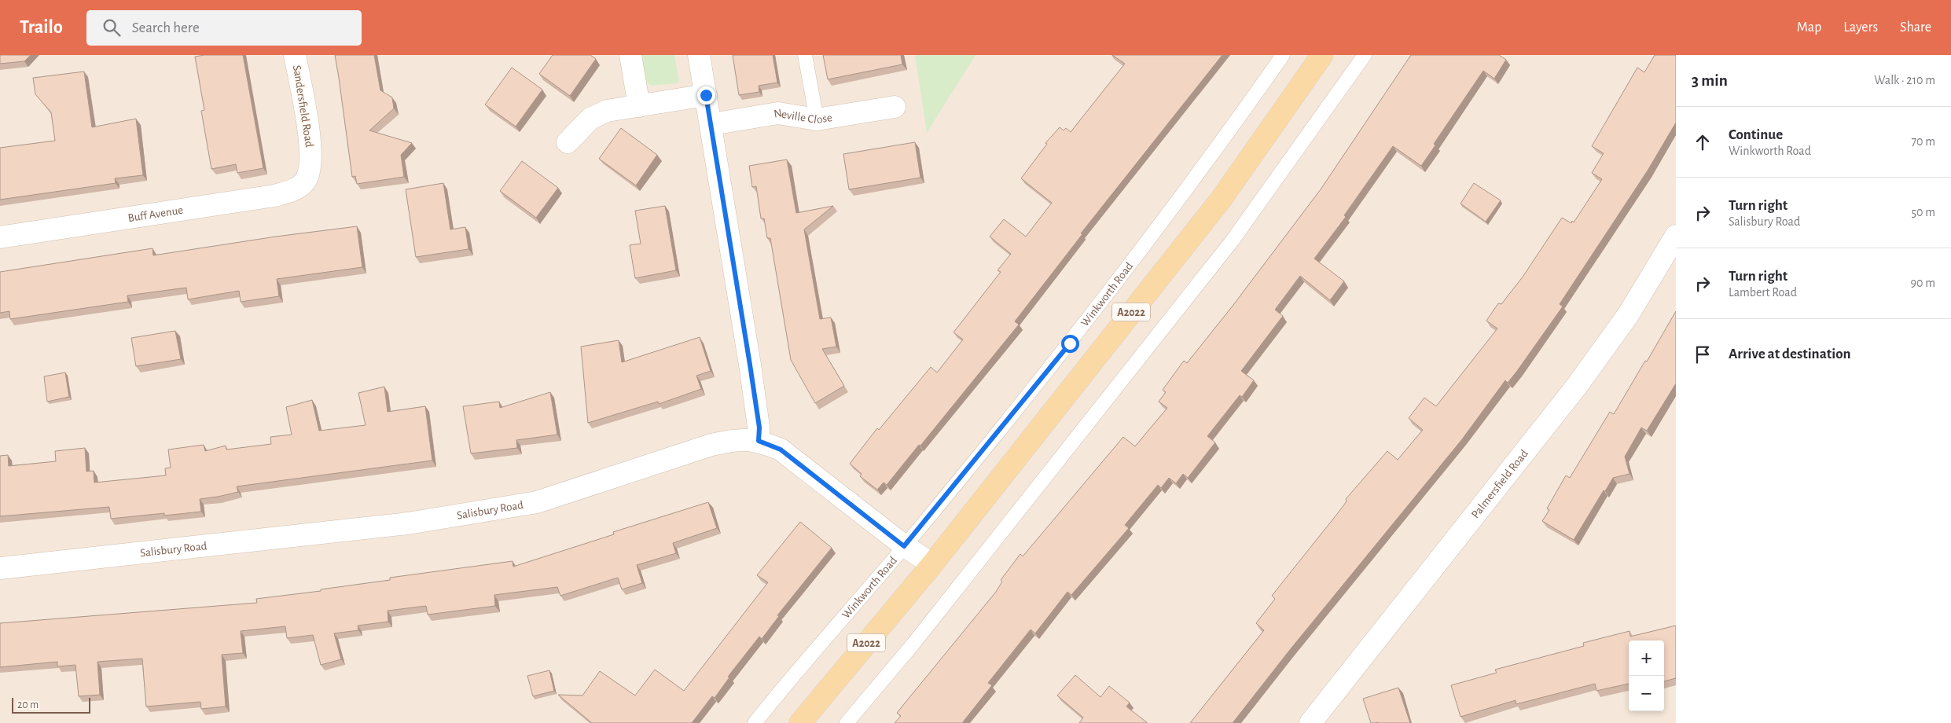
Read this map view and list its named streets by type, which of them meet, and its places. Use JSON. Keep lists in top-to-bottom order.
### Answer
{
  "streets": {
    "main road": ["A2022"],
    "street": [
      "Sandersfield Road",
      "Neville Close",
      "Buff Avenue",
      "Palmersfield Road",
      "Salisbury Road"
    ],
    "lane": ["Winkworth Road"]
  },
  "crossings": [
    ["Sandersfield Road", "Buff Avenue"],
    ["Winkworth Road", "Salisbury Road"],
    ["A2022", "Salisbury Road"]
  ],
  "scale_bar": "20 m",
  "page": {
    "header": "Trailo",
    "search": "Search here",
    "nav": ["Map", "Layers", "Share"],
    "heading": ["3 min", "Walk · 210 m"],
    "list": [
      ["Continue", "Winkworth Road", "70 m"],
      ["Turn right", "Salisbury Road", "50 m"],
      ["Turn right", "Lambert Road", "90 m"],
      "Arrive at destination"
    ],
    "map_buttons": ["+", "−"],
    "scale": "20 m"
  }
}
